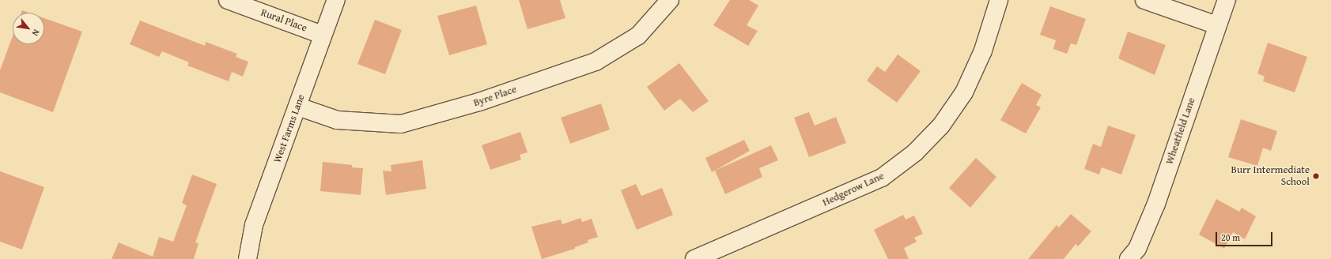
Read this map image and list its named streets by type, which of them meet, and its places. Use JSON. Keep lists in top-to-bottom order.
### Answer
{
  "streets": {
    "street": [
      "Rural Place",
      "Byre Place",
      "West Farms Lane",
      "Wheatfield Lane",
      "Hedgerow Lane"
    ]
  },
  "crossings": [
    ["Rural Place", "West Farms Lane"],
    ["Byre Place", "West Farms Lane"]
  ],
  "places": ["Burr Intermediate School"],
  "scale_bar": "20 m",
  "north": "bottom right"
}
